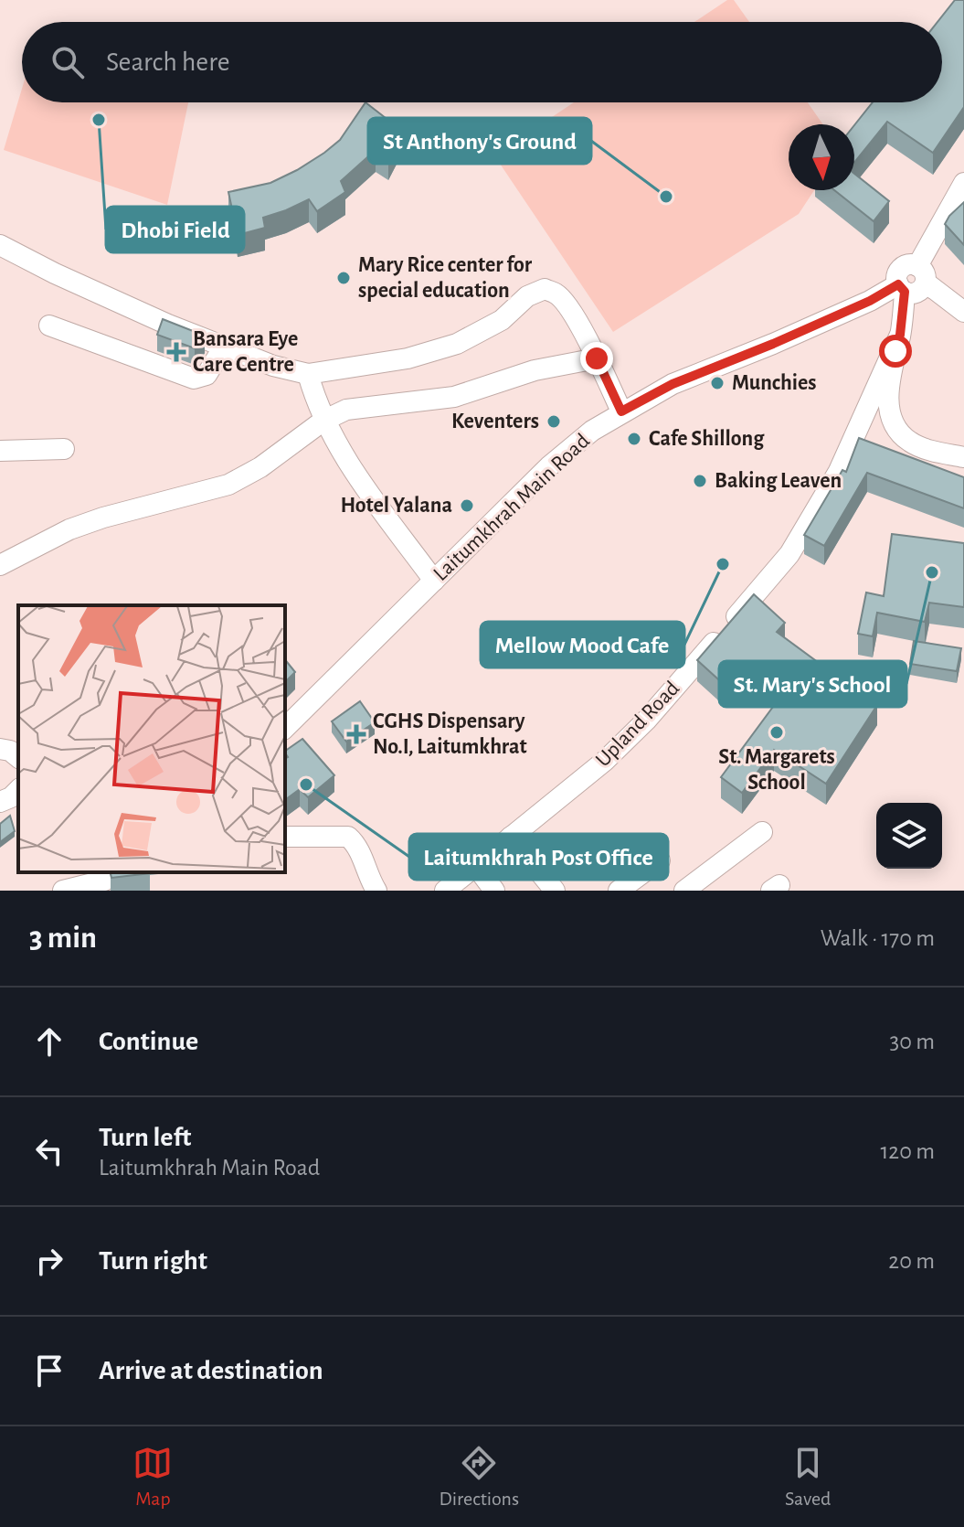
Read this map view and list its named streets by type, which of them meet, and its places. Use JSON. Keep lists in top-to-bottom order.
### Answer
{
  "streets": {
    "street": ["Laitumkhrah Main Road", "Upland Road"]
  },
  "places": {
    "other": [
      "Dhobi Field",
      "St Anthony's Ground",
      "Mary Rice center for special education",
      "Munchies",
      "Keventers",
      "Cafe Shillong",
      "Baking Leaven",
      "Hotel Yalana",
      "Mellow Mood Cafe",
      "St. Mary's School",
      "St. Margarets School",
      "Laitumkhrah Post Office"
    ],
    "health": ["Bansara Eye Care Centre", "CGHS Dispensary No.I, Laitumkhrat"]
  },
  "north": "bottom",
  "page": {
    "search": "Search here",
    "heading": ["3 min", "Walk · 170 m"],
    "list": [
      ["Continue", "30 m"],
      ["Turn left", "Laitumkhrah Main Road", "120 m"],
      ["Turn right", "20 m"],
      "Arrive at destination"
    ],
    "nav": ["Map", "Directions", "Saved"]
  }
}
